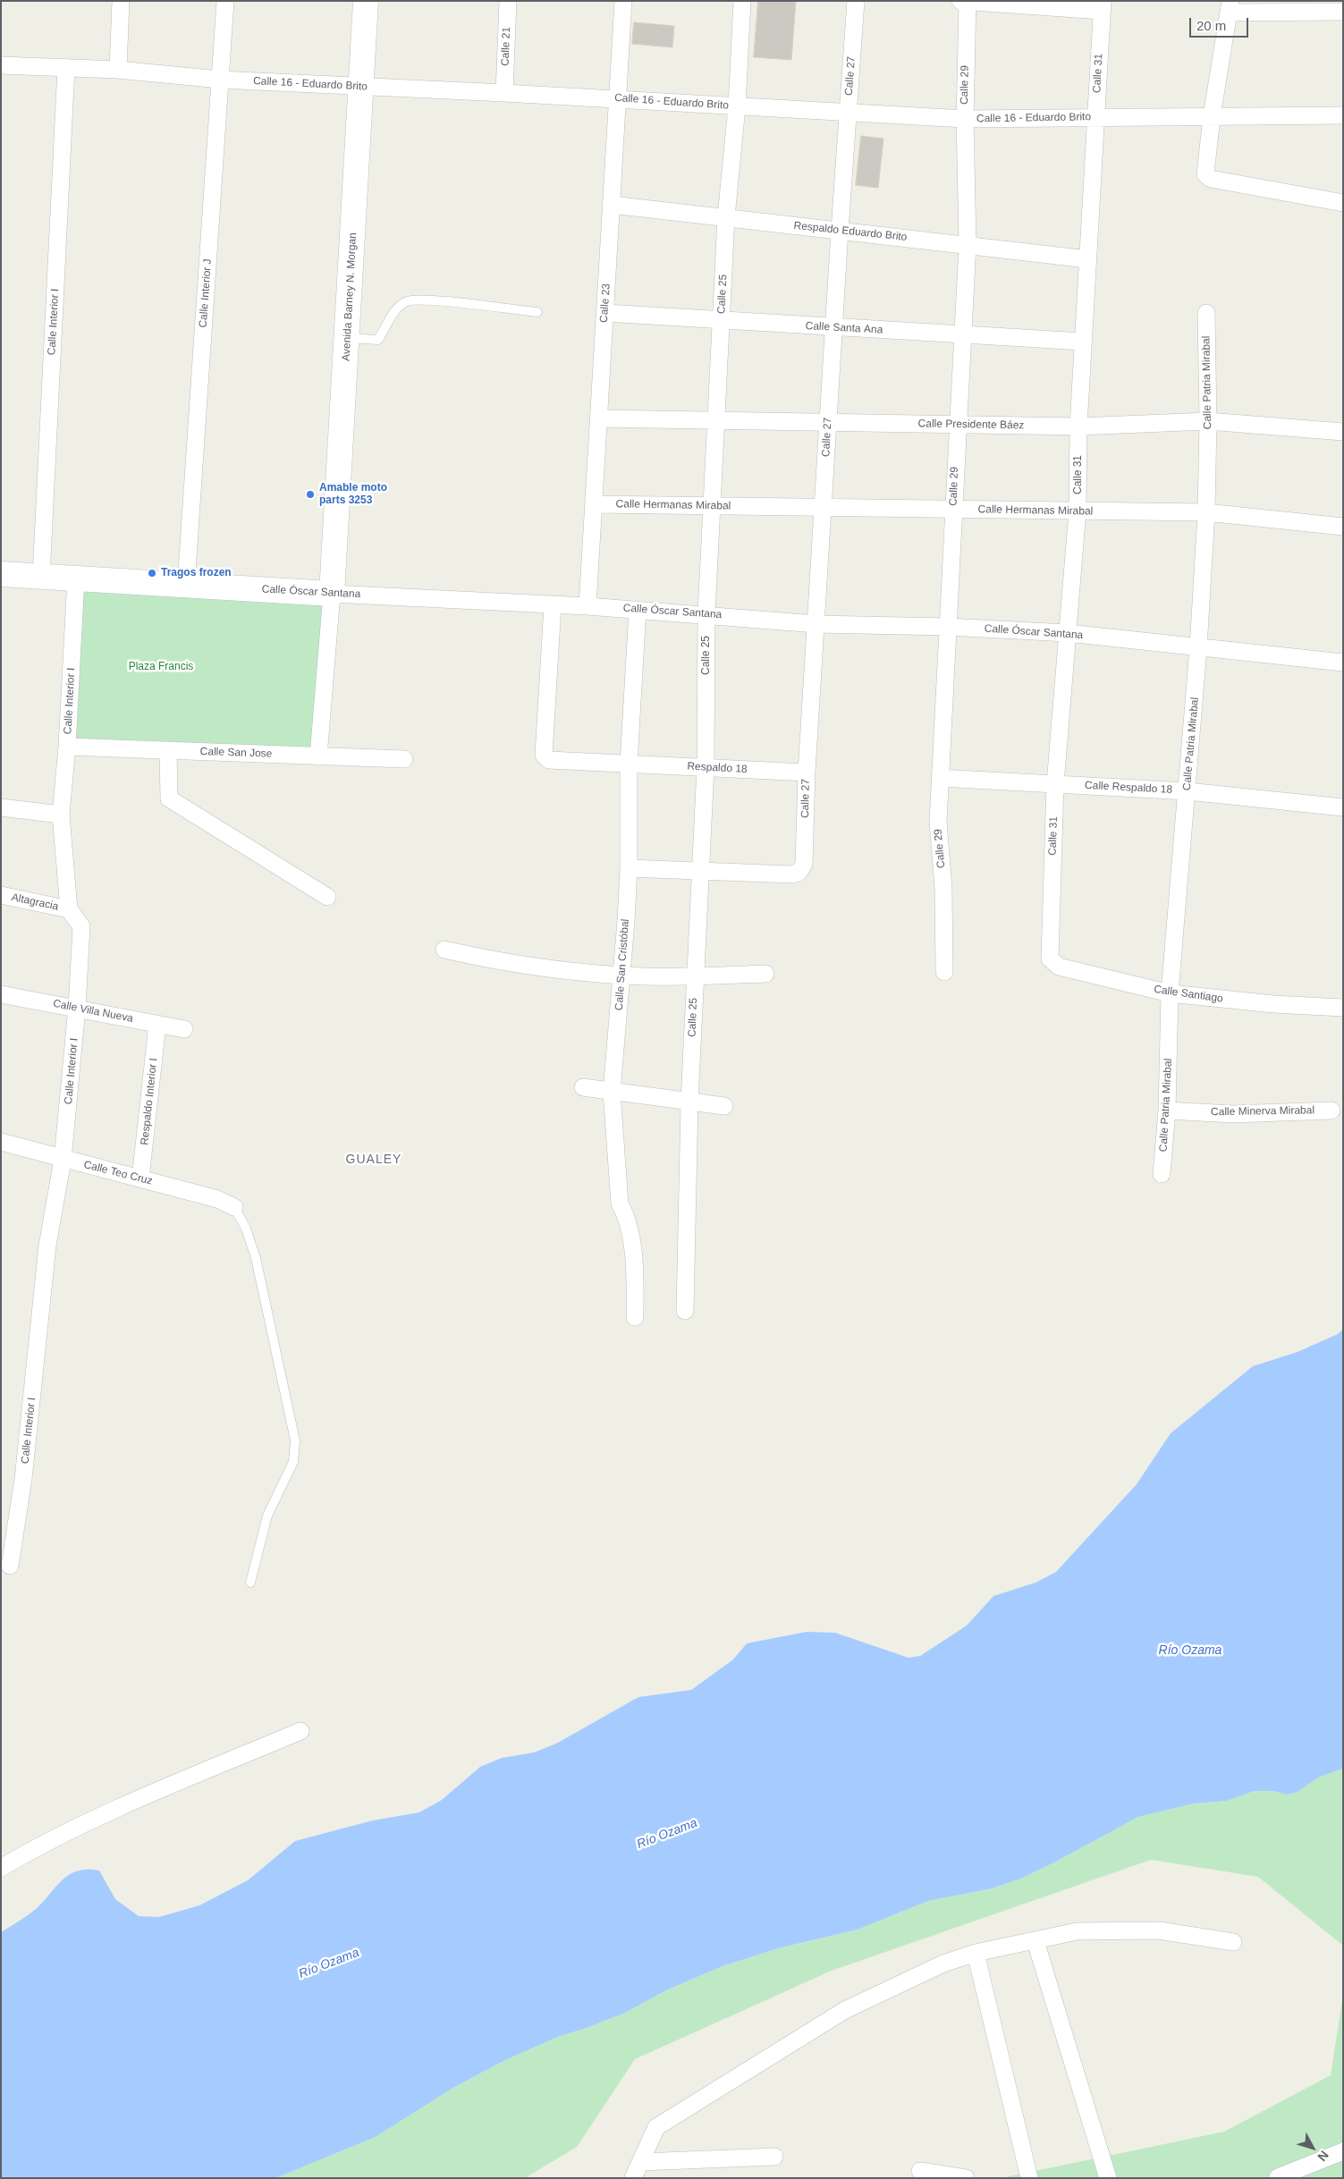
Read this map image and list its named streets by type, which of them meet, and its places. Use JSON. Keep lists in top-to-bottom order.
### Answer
{
  "streets": {
    "street": [
      "Calle 21",
      "Calle 31",
      "Calle 27",
      "Calle 16 - Eduardo Brito",
      "Calle 29",
      "Respaldo Eduardo Brito",
      "Calle Interior J",
      "Calle 25",
      "Avenida Barney N. Morgan",
      "Calle 23",
      "Calle Interior I",
      "Calle Santa Ana",
      "Calle Patria Mirabal",
      "Calle Presidente Báez",
      "Calle Hermanas Mirabal",
      "Calle Óscar Santana",
      "Calle San Jose",
      "Respaldo 18",
      "Calle Respaldo 18",
      "Altagracia",
      "Calle San Cristóbal",
      "Calle Santiago",
      "Calle Villa Nueva",
      "Respaldo Interior I",
      "Calle Minerva Mirabal",
      "Calle Teo Cruz"
    ]
  },
  "crossings": [
    ["Calle 21", "Calle 16 - Eduardo Brito"],
    ["Calle 31", "Calle 16 - Eduardo Brito"],
    ["Calle 31", "Respaldo Eduardo Brito"],
    ["Calle 31", "Calle Santa Ana"],
    ["Calle 31", "Calle Presidente Báez"],
    ["Calle 31", "Calle Hermanas Mirabal"],
    ["Calle 31", "Calle Óscar Santana"],
    ["Calle 31", "Calle Respaldo 18"],
    ["Calle 31", "Calle Santiago"],
    ["Calle 27", "Calle 16 - Eduardo Brito"],
    ["Calle 27", "Respaldo Eduardo Brito"],
    ["Calle 27", "Calle 25"],
    ["Calle 27", "Calle Santa Ana"],
    ["Calle 27", "Calle Presidente Báez"],
    ["Calle 27", "Calle Hermanas Mirabal"],
    ["Calle 27", "Calle Óscar Santana"],
    ["Calle 27", "Respaldo 18"],
    ["Calle 16 - Eduardo Brito", "Calle 29"],
    ["Calle 16 - Eduardo Brito", "Calle Interior J"],
    ["Calle 16 - Eduardo Brito", "Calle 25"],
    ["Calle 16 - Eduardo Brito", "Avenida Barney N. Morgan"],
    ["Calle 16 - Eduardo Brito", "Calle 23"],
    ["Calle 16 - Eduardo Brito", "Calle Interior I"],
    ["Calle 29", "Respaldo Eduardo Brito"],
    ["Calle 29", "Calle Santa Ana"],
    ["Calle 29", "Calle Presidente Báez"],
    ["Calle 29", "Calle Hermanas Mirabal"],
    ["Calle 29", "Calle Óscar Santana"],
    ["Calle 29", "Calle Respaldo 18"],
    ["Respaldo Eduardo Brito", "Calle 25"],
    ["Respaldo Eduardo Brito", "Calle 23"],
    ["Calle Interior J", "Calle Óscar Santana"],
    ["Calle 25", "Calle Santa Ana"],
    ["Calle 25", "Calle Presidente Báez"],
    ["Calle 25", "Calle Hermanas Mirabal"],
    ["Calle 25", "Calle Óscar Santana"],
    ["Calle 25", "Respaldo 18"],
    ["Avenida Barney N. Morgan", "Calle Óscar Santana"],
    ["Calle 23", "Calle Santa Ana"],
    ["Calle 23", "Calle Presidente Báez"],
    ["Calle 23", "Calle Hermanas Mirabal"],
    ["Calle 23", "Calle Óscar Santana"],
    ["Calle Interior I", "Calle Óscar Santana"],
    ["Calle Interior I", "Calle San Jose"],
    ["Calle Interior I", "Altagracia"],
    ["Calle Interior I", "Calle Villa Nueva"],
    ["Calle Interior I", "Calle Teo Cruz"],
    ["Calle Patria Mirabal", "Calle Presidente Báez"],
    ["Calle Patria Mirabal", "Calle Hermanas Mirabal"],
    ["Calle Patria Mirabal", "Calle Óscar Santana"],
    ["Calle Patria Mirabal", "Calle Respaldo 18"],
    ["Calle Patria Mirabal", "Calle Santiago"],
    ["Calle Patria Mirabal", "Calle Minerva Mirabal"],
    ["Calle Óscar Santana", "Respaldo 18"],
    ["Calle Óscar Santana", "Calle San Cristóbal"],
    ["Respaldo 18", "Calle San Cristóbal"],
    ["Calle Villa Nueva", "Respaldo Interior I"],
    ["Respaldo Interior I", "Calle Teo Cruz"]
  ],
  "districts": ["GUALEY"],
  "water": ["Río Ozama"],
  "parks": ["Plaza Francis"],
  "places": ["Amable moto parts 3253", "Tragos frozen"],
  "scale_bar": "20 m",
  "north": "bottom right"
}
